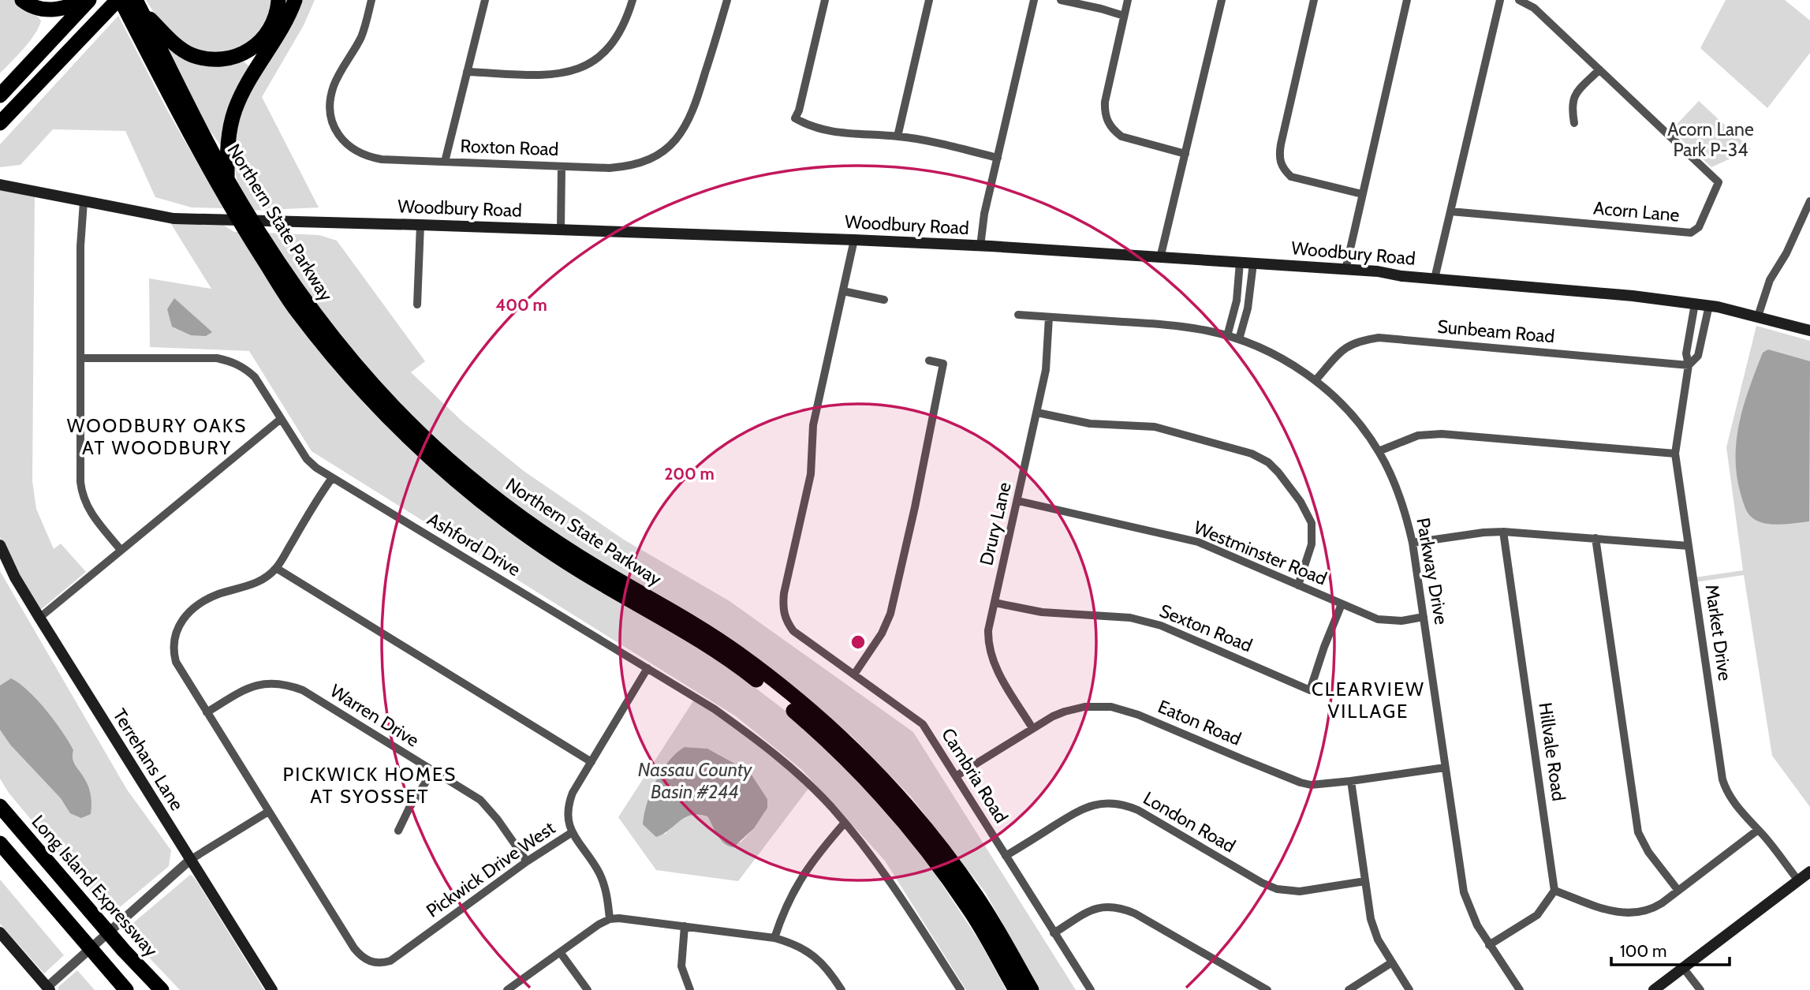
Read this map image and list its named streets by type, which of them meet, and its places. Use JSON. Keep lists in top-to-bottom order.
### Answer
{
  "streets": {
    "highway": ["Northern State Parkway", "Long Island Expressway"],
    "main road": ["Woodbury Road", "Terrehans Lane"],
    "street": [
      "Roxton Road",
      "Acorn Lane",
      "Sunbeam Road",
      "Drury Lane",
      "Ashford Drive",
      "Westminster Road",
      "Parkway Drive",
      "Sexton Road",
      "Market Drive",
      "Warren Drive",
      "Eaton Road",
      "Hillvale Road",
      "Cambria Road",
      "London Road",
      "Pickwick Drive West"
    ]
  },
  "crossings": [
    ["Woodbury Road", "Market Drive"],
    ["Sunbeam Road", "Parkway Drive"],
    ["Sunbeam Road", "Market Drive"],
    ["Drury Lane", "Westminster Road"],
    ["Drury Lane", "Parkway Drive"],
    ["Drury Lane", "Sexton Road"],
    ["Drury Lane", "Eaton Road"],
    ["Ashford Drive", "Pickwick Drive West"],
    ["Westminster Road", "Parkway Drive"],
    ["Westminster Road", "Sexton Road"],
    ["Parkway Drive", "Eaton Road"],
    ["Warren Drive", "Pickwick Drive West"],
    ["Eaton Road", "Cambria Road"],
    ["Cambria Road", "London Road"]
  ],
  "districts": ["WOODBURY OAKS AT WOODBURY", "CLEARVIEW VILLAGE", "PICKWICK HOMES AT SYOSSET"],
  "water": ["Nassau County Basin #244"],
  "parks": ["Acorn Lane Park P-34"],
  "scale_bar": "100 m",
  "rings": ["400 m", "200 m"]
}
